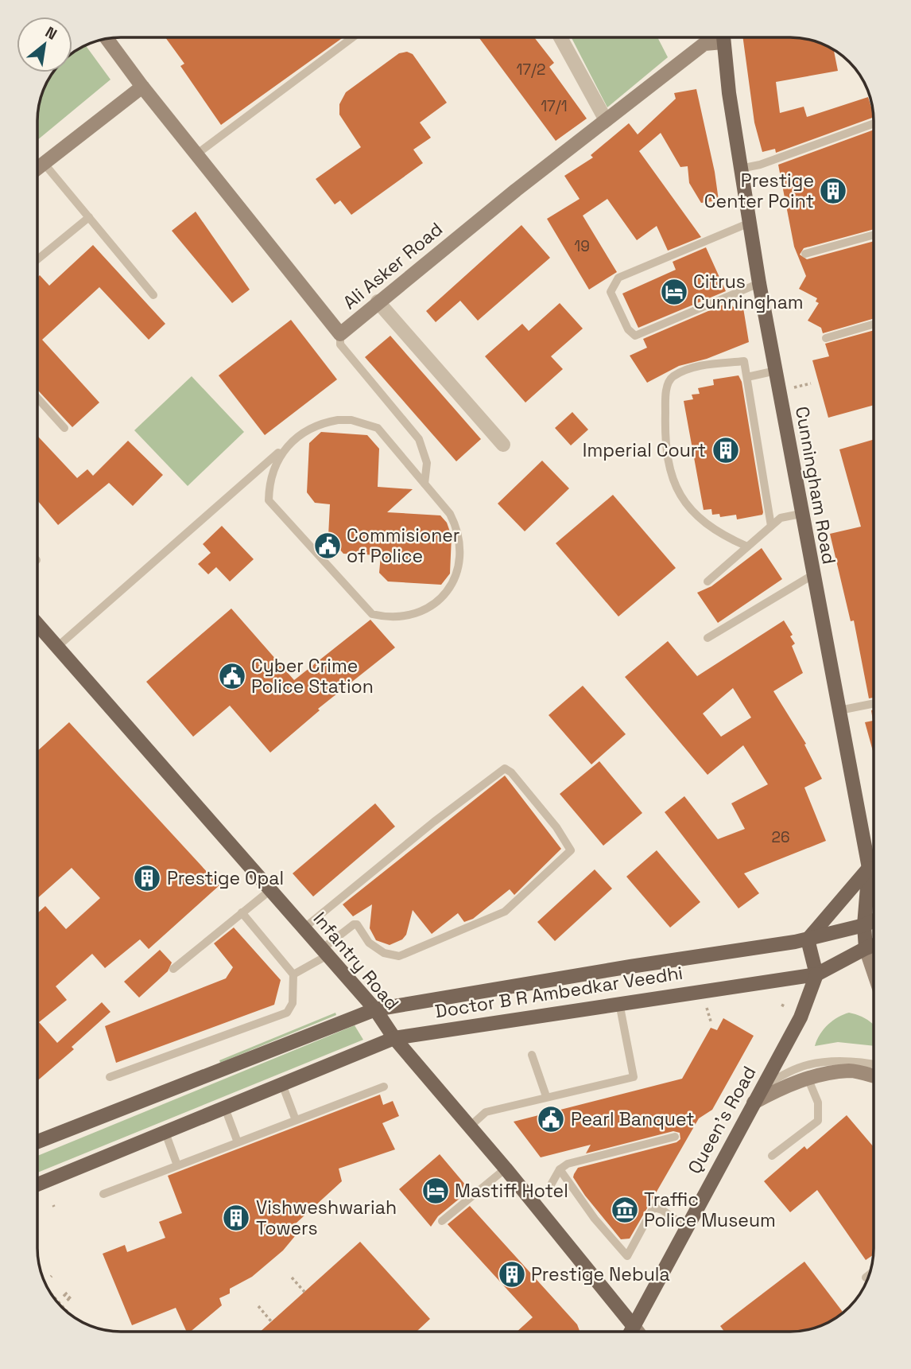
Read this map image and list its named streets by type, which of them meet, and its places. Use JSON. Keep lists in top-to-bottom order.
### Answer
{
  "streets": {
    "main road": [
      "Cunningham Road",
      "Infantry Road",
      "Doctor B R Ambedkar Veedhi",
      "Queen's Road"
    ],
    "street": ["Ali Asker Road"]
  },
  "crossings": [
    ["Cunningham Road", "Doctor B R Ambedkar Veedhi"],
    ["Infantry Road", "Doctor B R Ambedkar Veedhi"],
    ["Infantry Road", "Queen's Road"],
    ["Doctor B R Ambedkar Veedhi", "Queen's Road"]
  ],
  "places": {
    "building": [
      "Prestige Center Point",
      "Imperial Court",
      "Prestige Opal",
      "Vishweshwariah Towers",
      "Prestige Nebula"
    ],
    "hotel": ["Citrus Cunningham", "Mastiff Hotel"],
    "public building": ["Commisioner of Police", "Cyber Crime Police Station", "Pearl Banquet"],
    "museum": ["Traffic Police Museum"]
  },
  "house_numbers": [
    "17/2",
    "17/1",
    "19",
    "26"
  ],
  "north": "top right"
}
